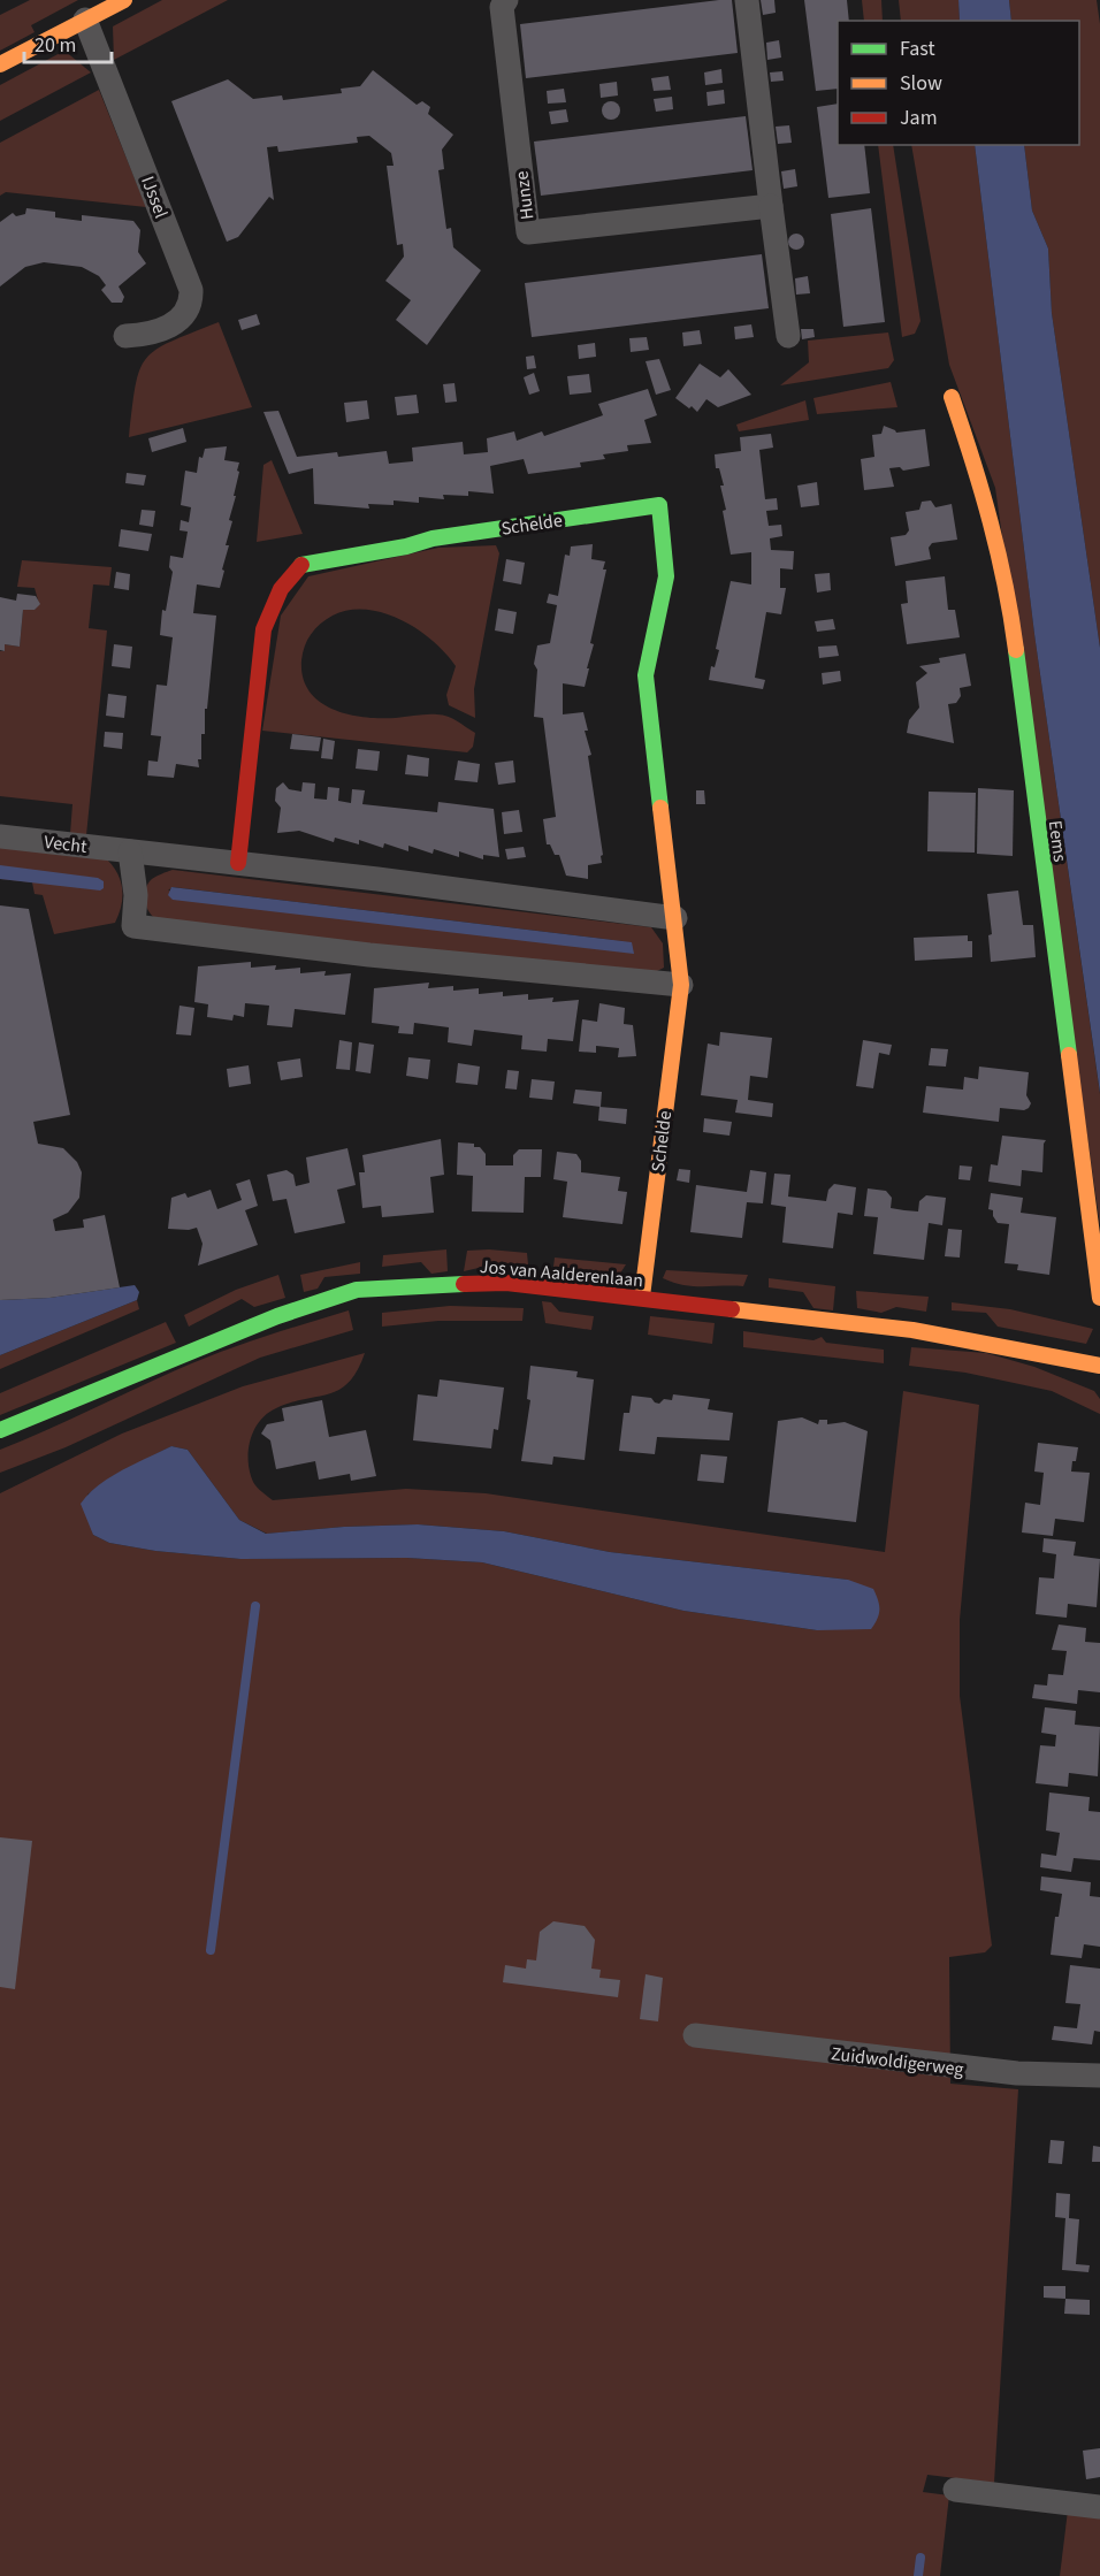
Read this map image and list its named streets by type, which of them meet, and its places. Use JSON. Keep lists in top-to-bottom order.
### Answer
{
  "streets": {
    "street": [
      "Hunze",
      "IJssel",
      "Schelde",
      "Eems",
      "Vecht",
      "Jos van Aalderenlaan",
      "Zuidwoldigerweg"
    ]
  },
  "crossings": [
    ["Schelde", "Jos van Aalderenlaan"]
  ],
  "legend": ["Fast", "Slow", "Jam"],
  "scale_bar": "20 m"
}
